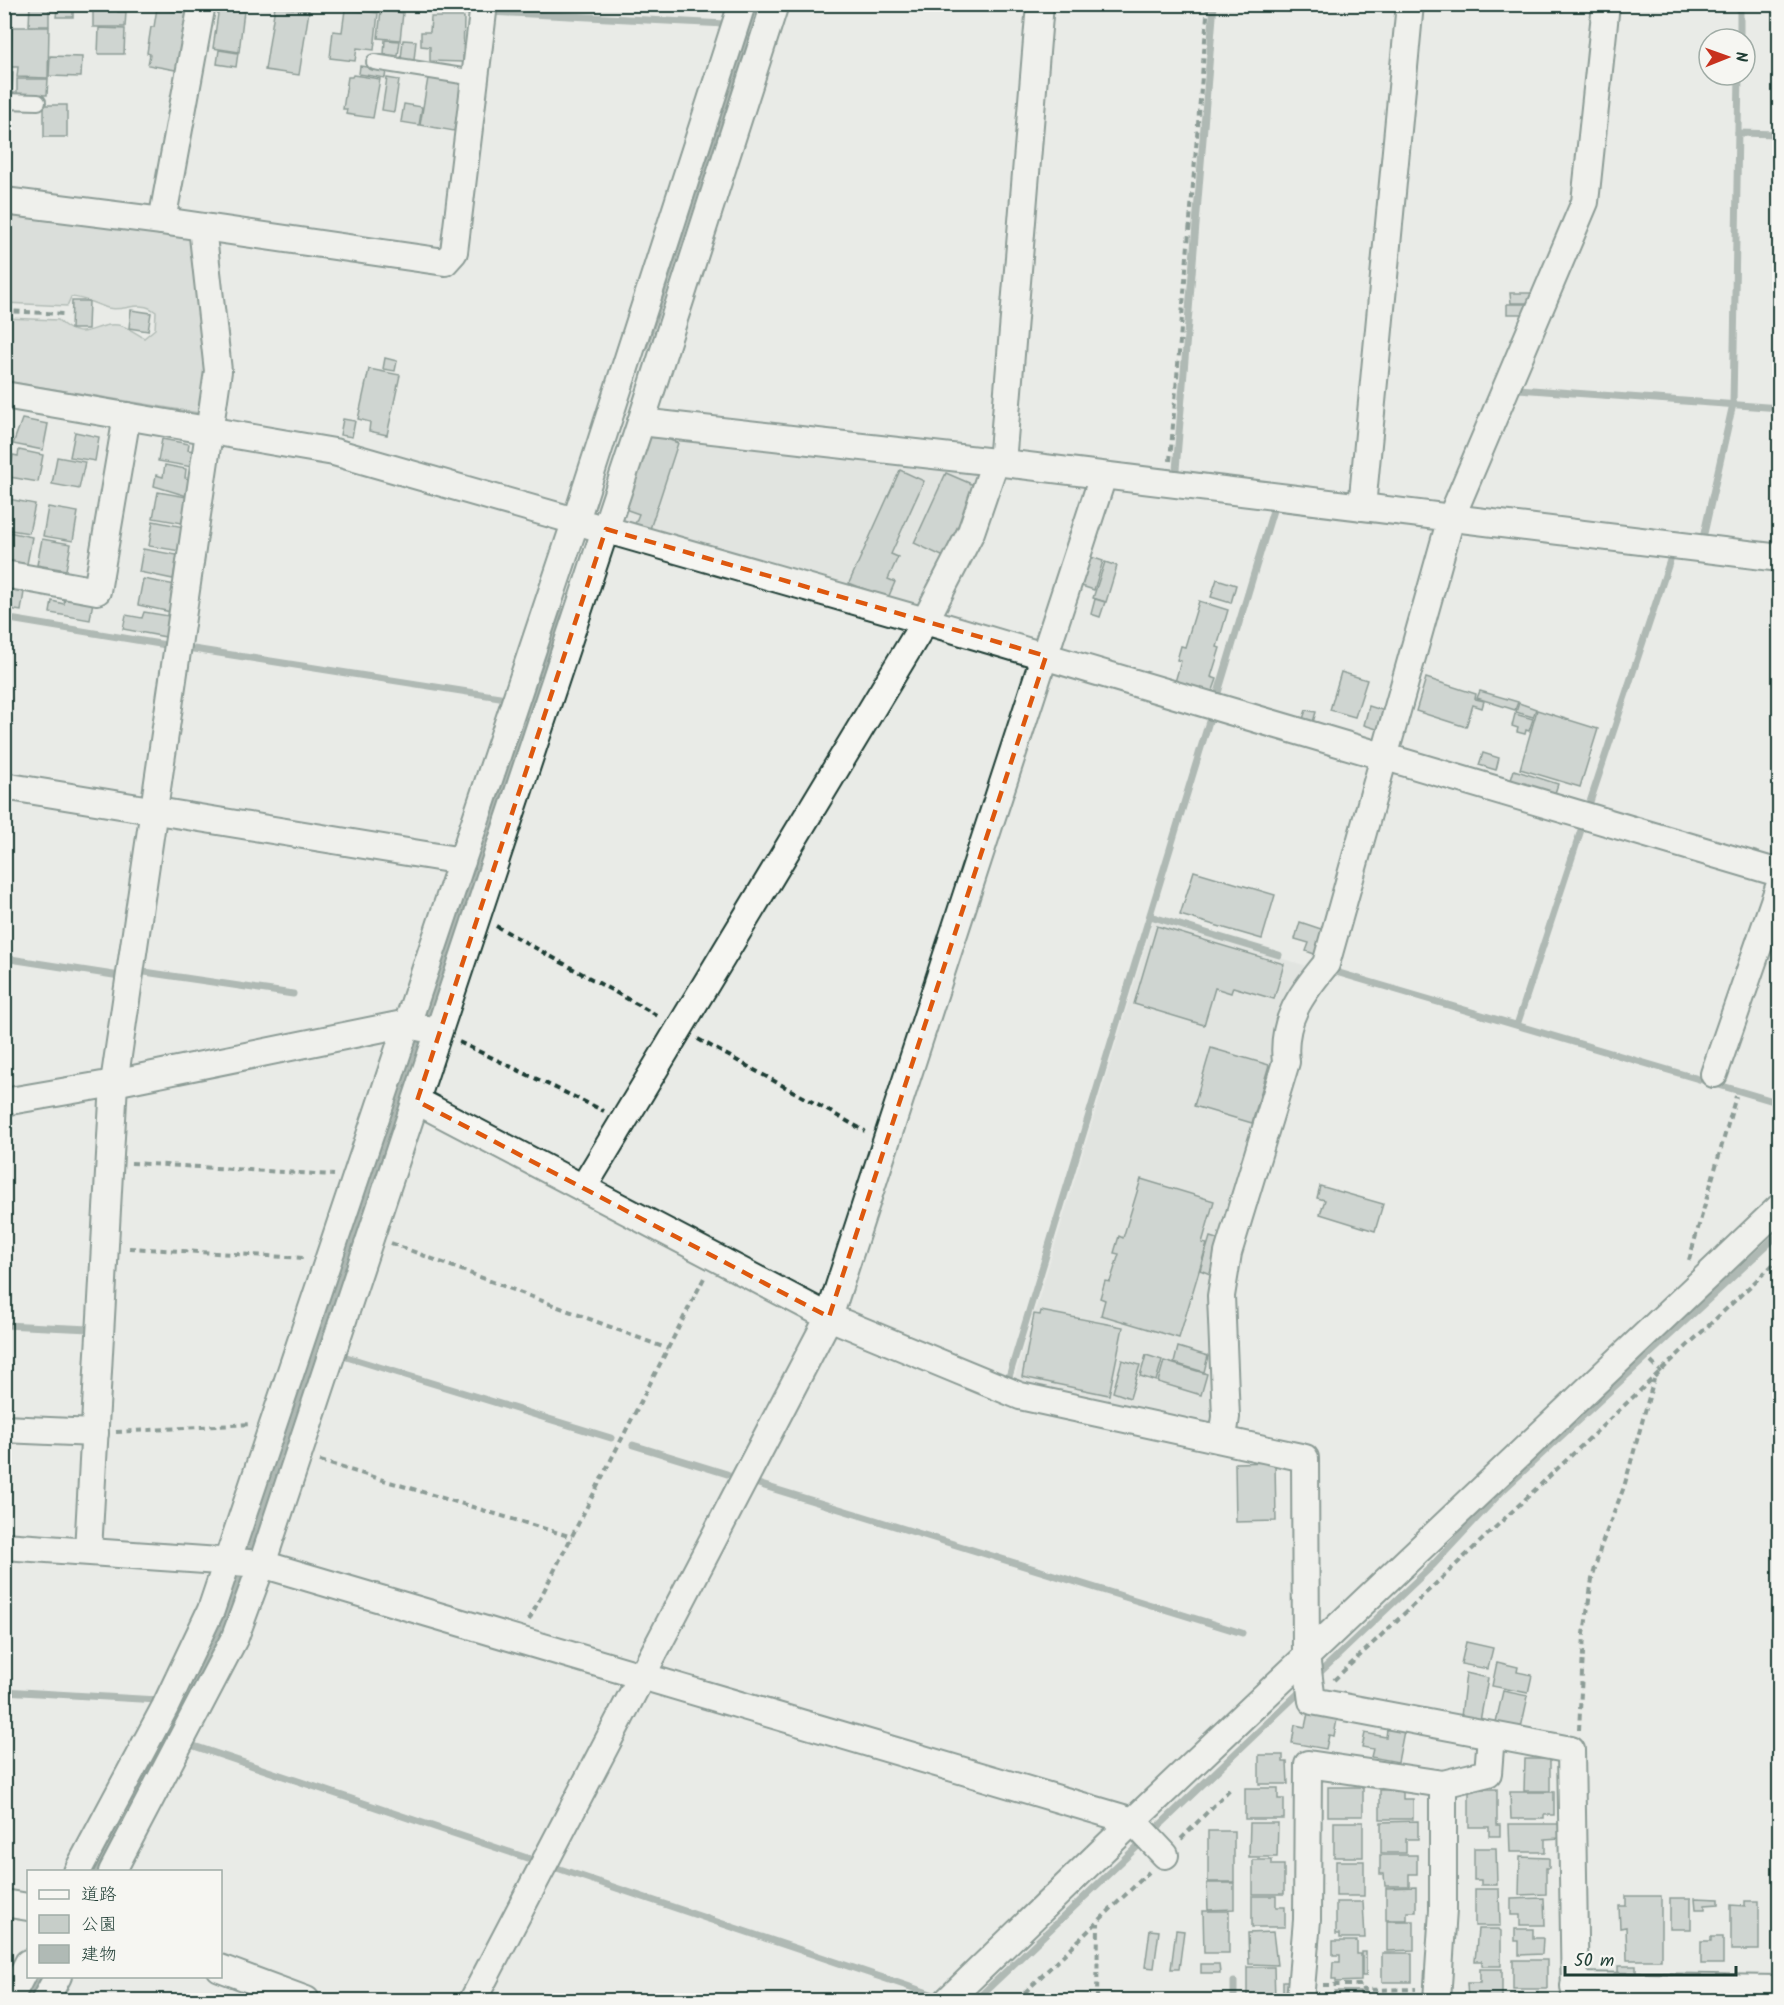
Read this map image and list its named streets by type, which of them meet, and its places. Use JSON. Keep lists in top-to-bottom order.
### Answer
{
  "legend": ["道路", "公園", "建物"],
  "scale_bar": "50 m",
  "north": "right"
}
